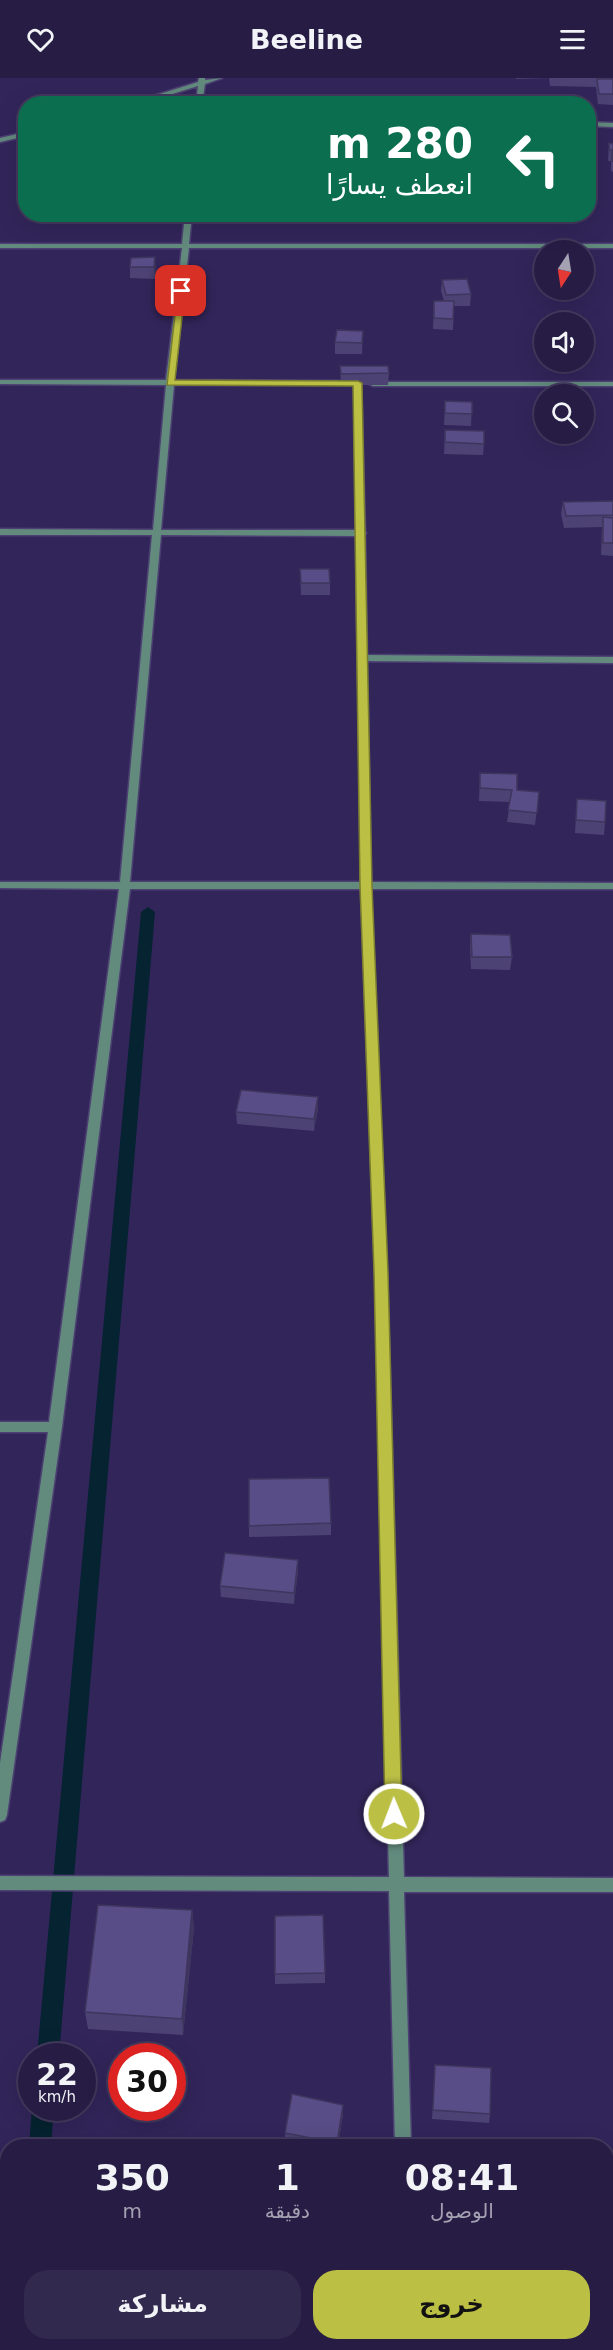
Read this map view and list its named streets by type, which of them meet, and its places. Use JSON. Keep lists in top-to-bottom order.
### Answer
{
  "north": "bottom",
  "page": {
    "header": "Beeline",
    "turn": ["280 m", "انعطف يسارًا"],
    "speed": "22 km/h",
    "limit": "30",
    "eta": [
      "08:41",
      "الوصول",
      "1",
      "دقيقة",
      "350",
      "m"
    ],
    "buttons": ["خروج", "مشاركة"]
  }
}
